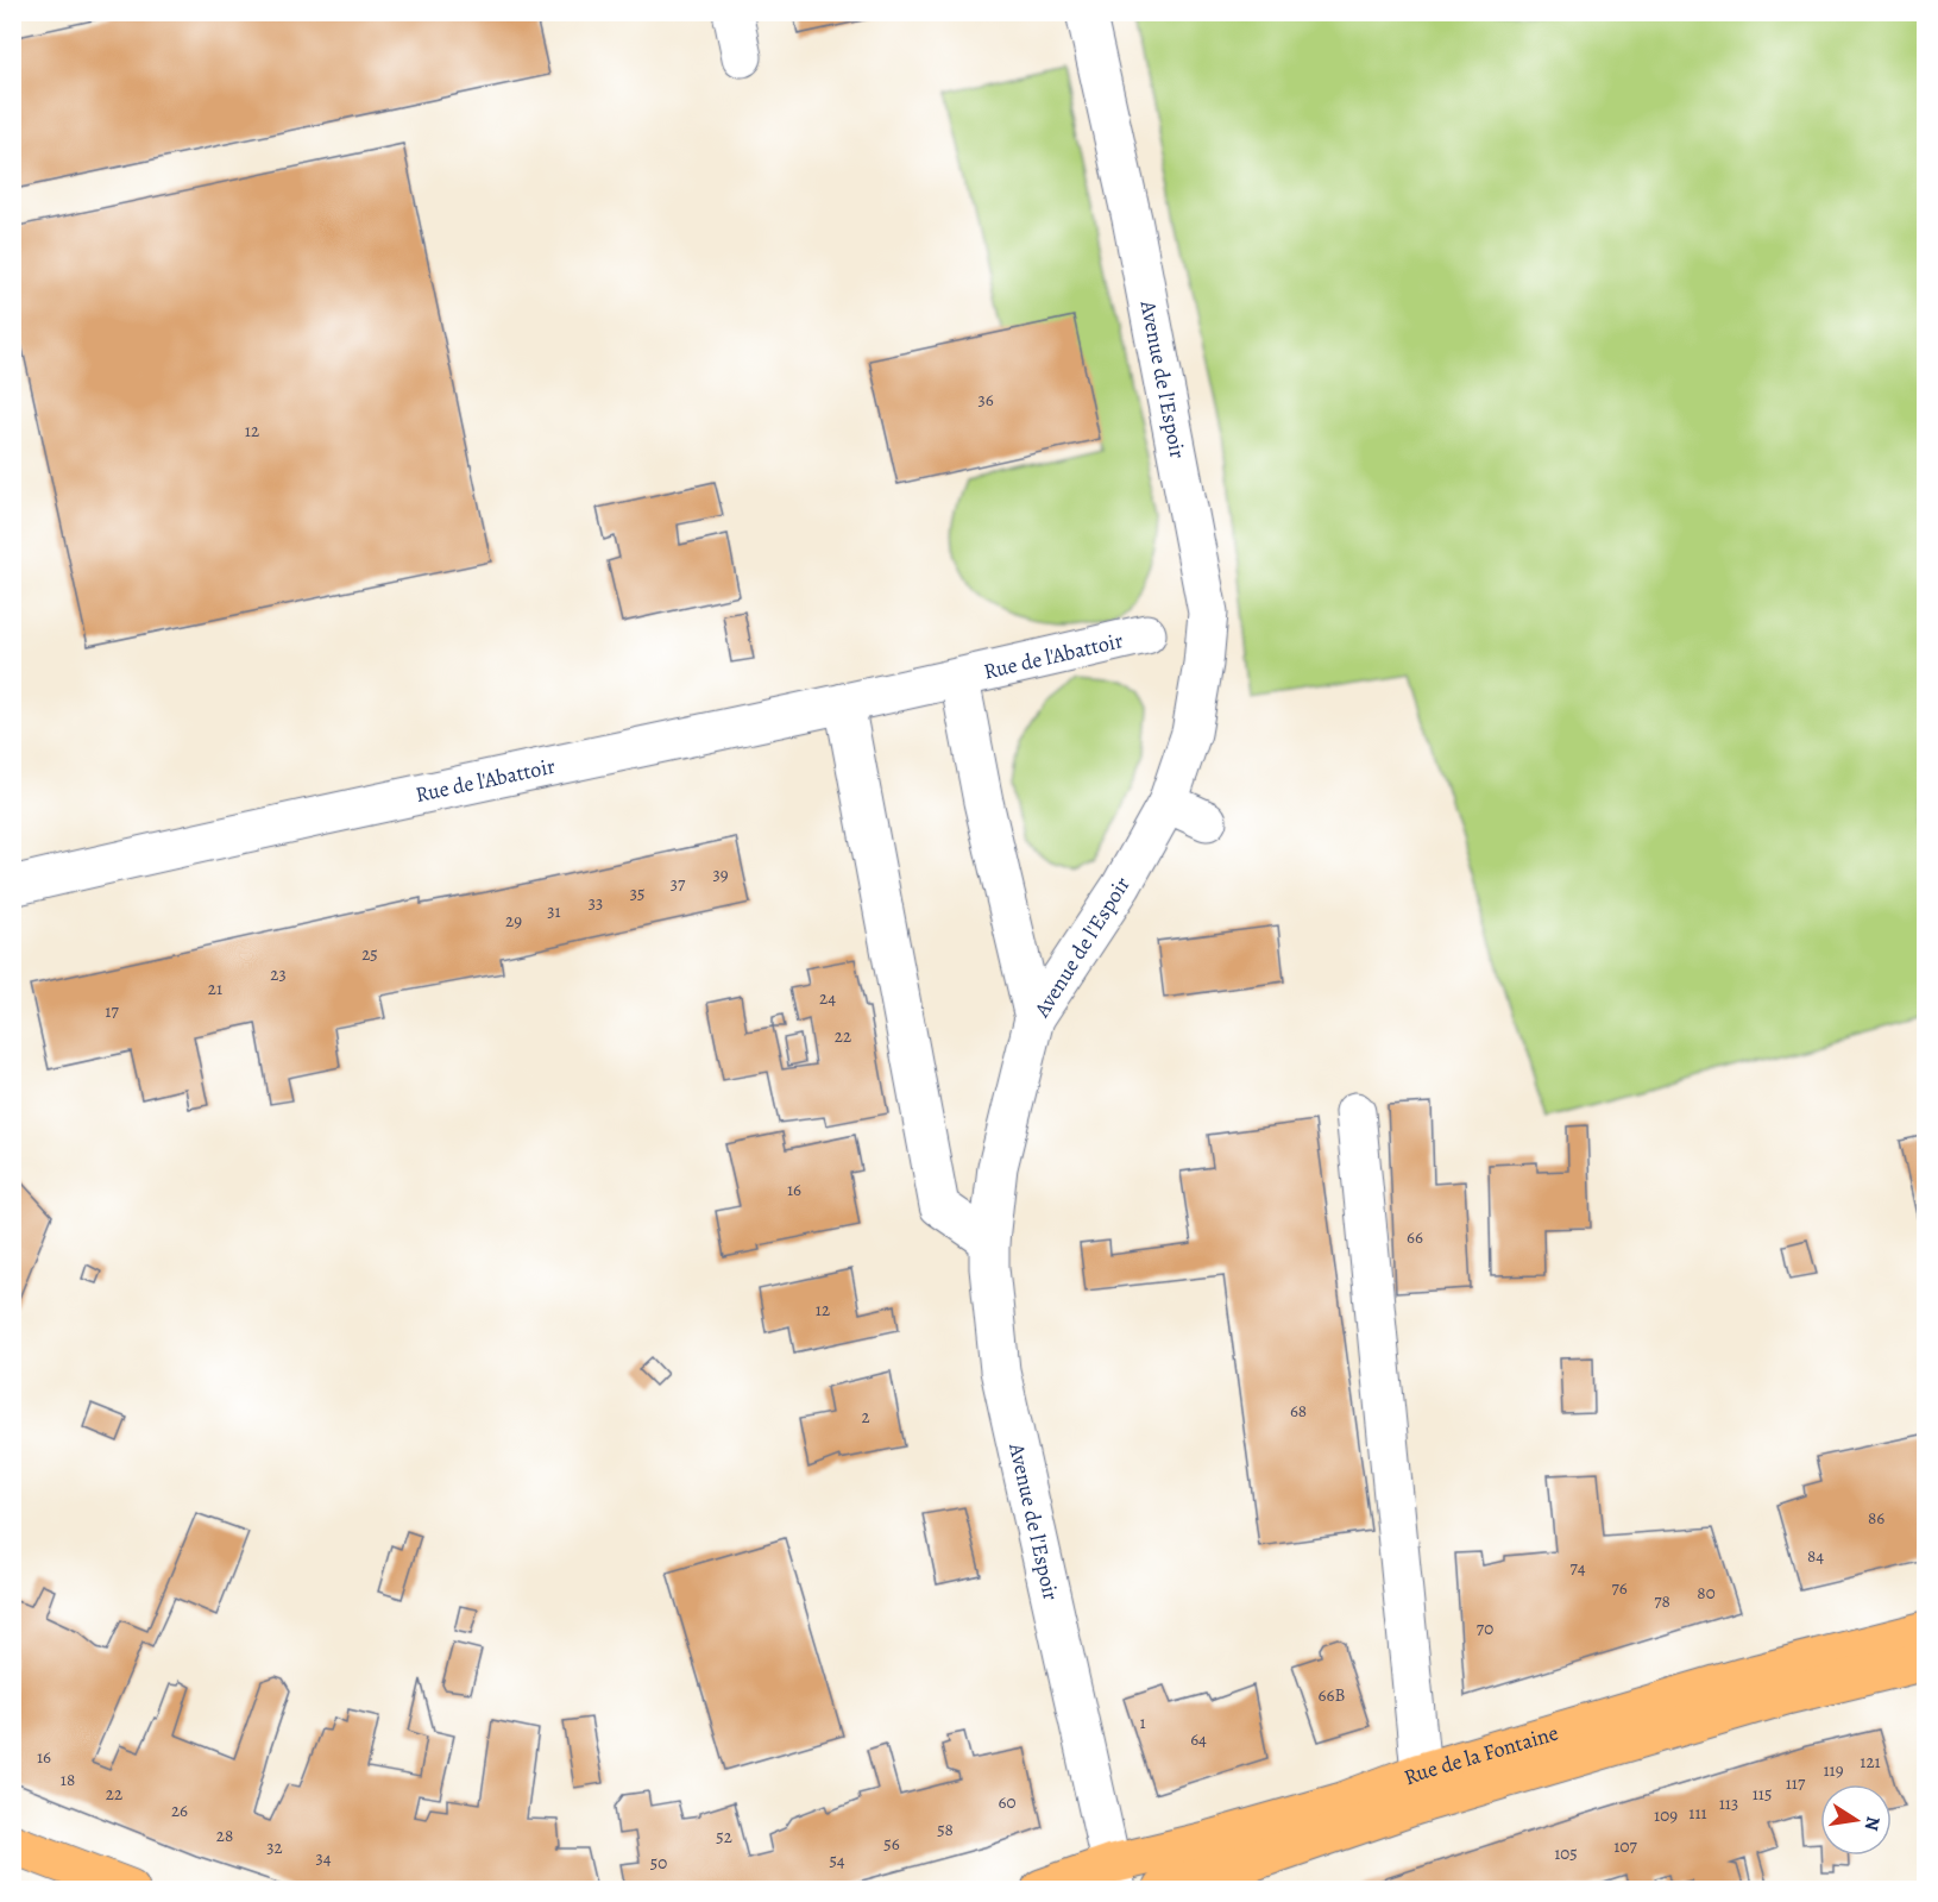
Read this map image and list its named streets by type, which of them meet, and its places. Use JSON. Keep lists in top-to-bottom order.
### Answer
{
  "streets": {
    "main road": ["Rue de la Fontaine"],
    "street": ["Avenue de l'Espoir", "Rue de l'Abattoir"]
  },
  "crossings": [
    ["Avenue de l'Espoir", "Rue de l'Abattoir"],
    ["Avenue de l'Espoir", "Rue de la Fontaine"]
  ],
  "house_numbers": [
    "36",
    "12",
    "39",
    "37",
    "35",
    "33",
    "31",
    "29",
    "25",
    "23",
    "21",
    "24",
    "17",
    "22",
    "16",
    "66",
    "12",
    "68",
    "2",
    "86",
    "84",
    "74",
    "76",
    "80",
    "78",
    "70",
    "66B",
    "1",
    "64",
    "16",
    "121",
    "119",
    "18",
    "117",
    "22",
    "115",
    "60",
    "113",
    "26",
    "111",
    "109",
    "58",
    "28",
    "52",
    "56",
    "107",
    "32",
    "105",
    "34",
    "54",
    "50"
  ],
  "north": "right"
}
